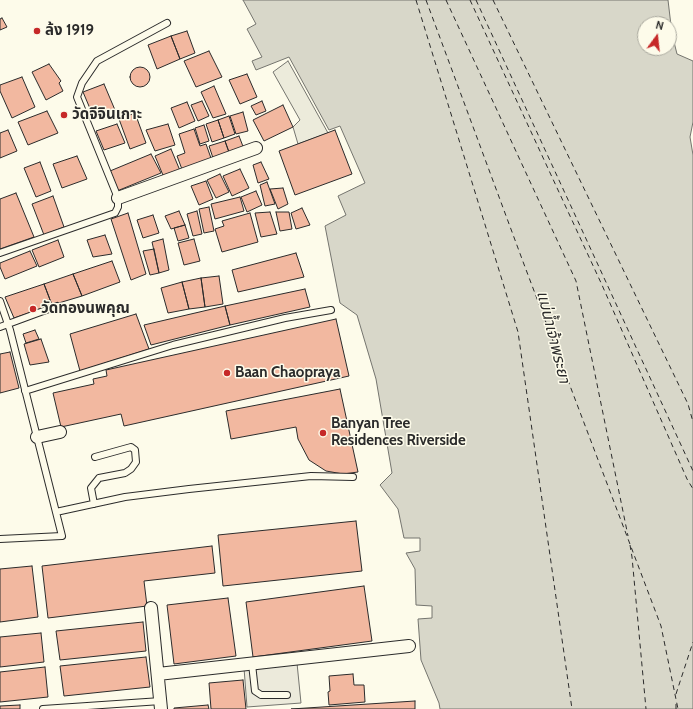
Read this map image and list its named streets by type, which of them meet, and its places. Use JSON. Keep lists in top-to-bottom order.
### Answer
{
  "water": ["แม่น้ำเจ้าพระยา"],
  "places": [
    "ล้ง 1919",
    "วัดจีจินเกาะ",
    "วัดทองนพคุณ",
    "Baan Chaopraya",
    "Banyan Tree Residences Riverside"
  ],
  "north": "top"
}
